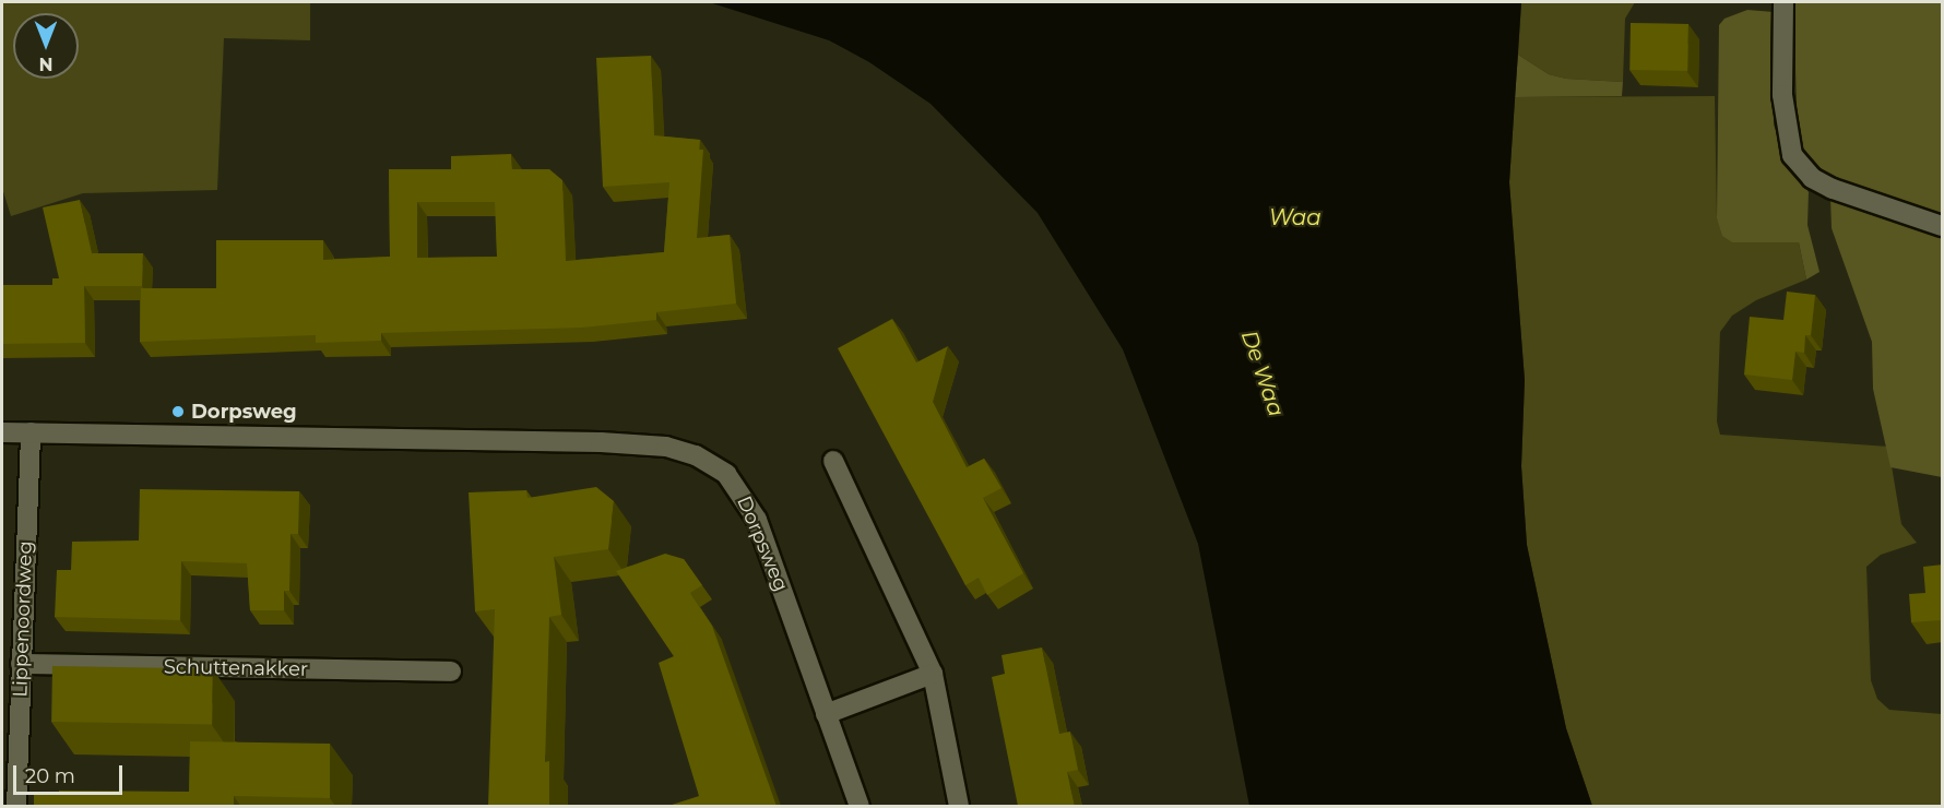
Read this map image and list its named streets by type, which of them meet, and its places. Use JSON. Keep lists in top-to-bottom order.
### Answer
{
  "streets": {
    "street": ["Dorpsweg", "Lippenoordweg", "Schuttenakker"]
  },
  "crossings": [
    ["Dorpsweg", "Lippenoordweg"],
    ["Lippenoordweg", "Schuttenakker"]
  ],
  "water": ["Waa", "De Waa"],
  "places": ["Dorpsweg"],
  "scale_bar": "20 m",
  "north": "bottom"
}
